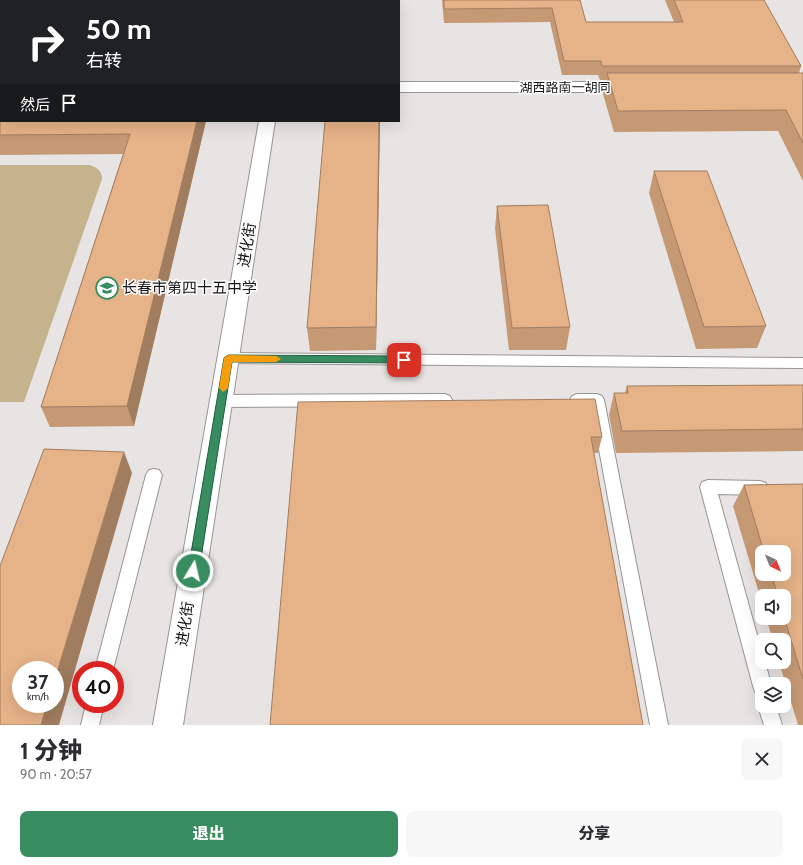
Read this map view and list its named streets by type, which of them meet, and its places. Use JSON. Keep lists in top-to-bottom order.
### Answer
{
  "streets": {
    "street": ["湖西路南一胡同", "进化街"]
  },
  "places": {
    "school or university": ["长春市第四十五中学"]
  },
  "north": "bottom right",
  "page": {
    "turn": ["50 m", "右转"],
    "then": "然后",
    "speed": "37 km/h",
    "limit": "40",
    "heading": ["1 分钟", "90 m · 20:57"],
    "buttons": ["退出", "分享"]
  }
}
